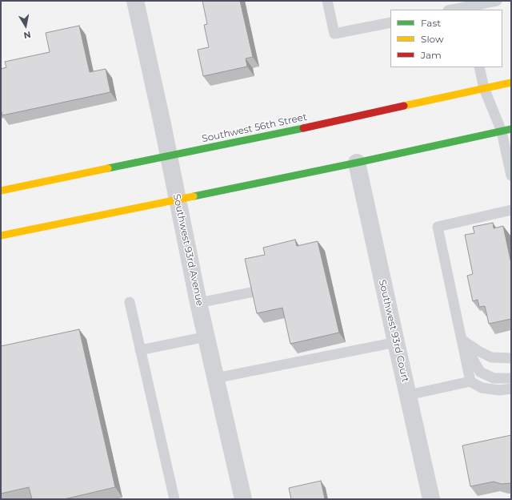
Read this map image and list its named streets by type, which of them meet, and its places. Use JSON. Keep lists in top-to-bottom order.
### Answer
{
  "streets": {
    "main road": ["Southwest 56th Street"],
    "street": ["Southwest 93rd Avenue", "Southwest 93rd Court"]
  },
  "crossings": [
    ["Southwest 56th Street", "Southwest 93rd Avenue"]
  ],
  "legend": ["Fast", "Slow", "Jam"],
  "north": "bottom"
}
